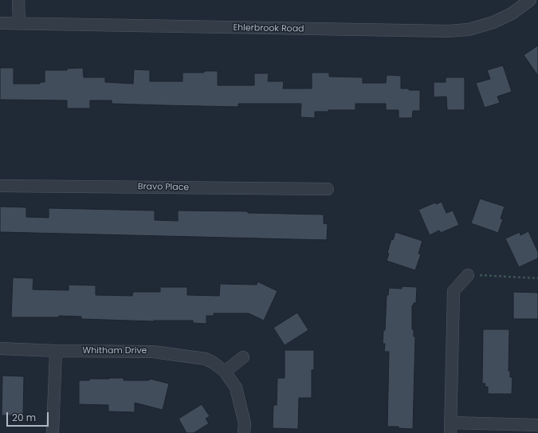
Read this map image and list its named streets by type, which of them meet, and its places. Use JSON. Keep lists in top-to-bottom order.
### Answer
{
  "streets": {
    "street": ["Ehlerbrook Road", "Bravo Place", "Whitham Drive"]
  },
  "scale_bar": "20 m"
}
